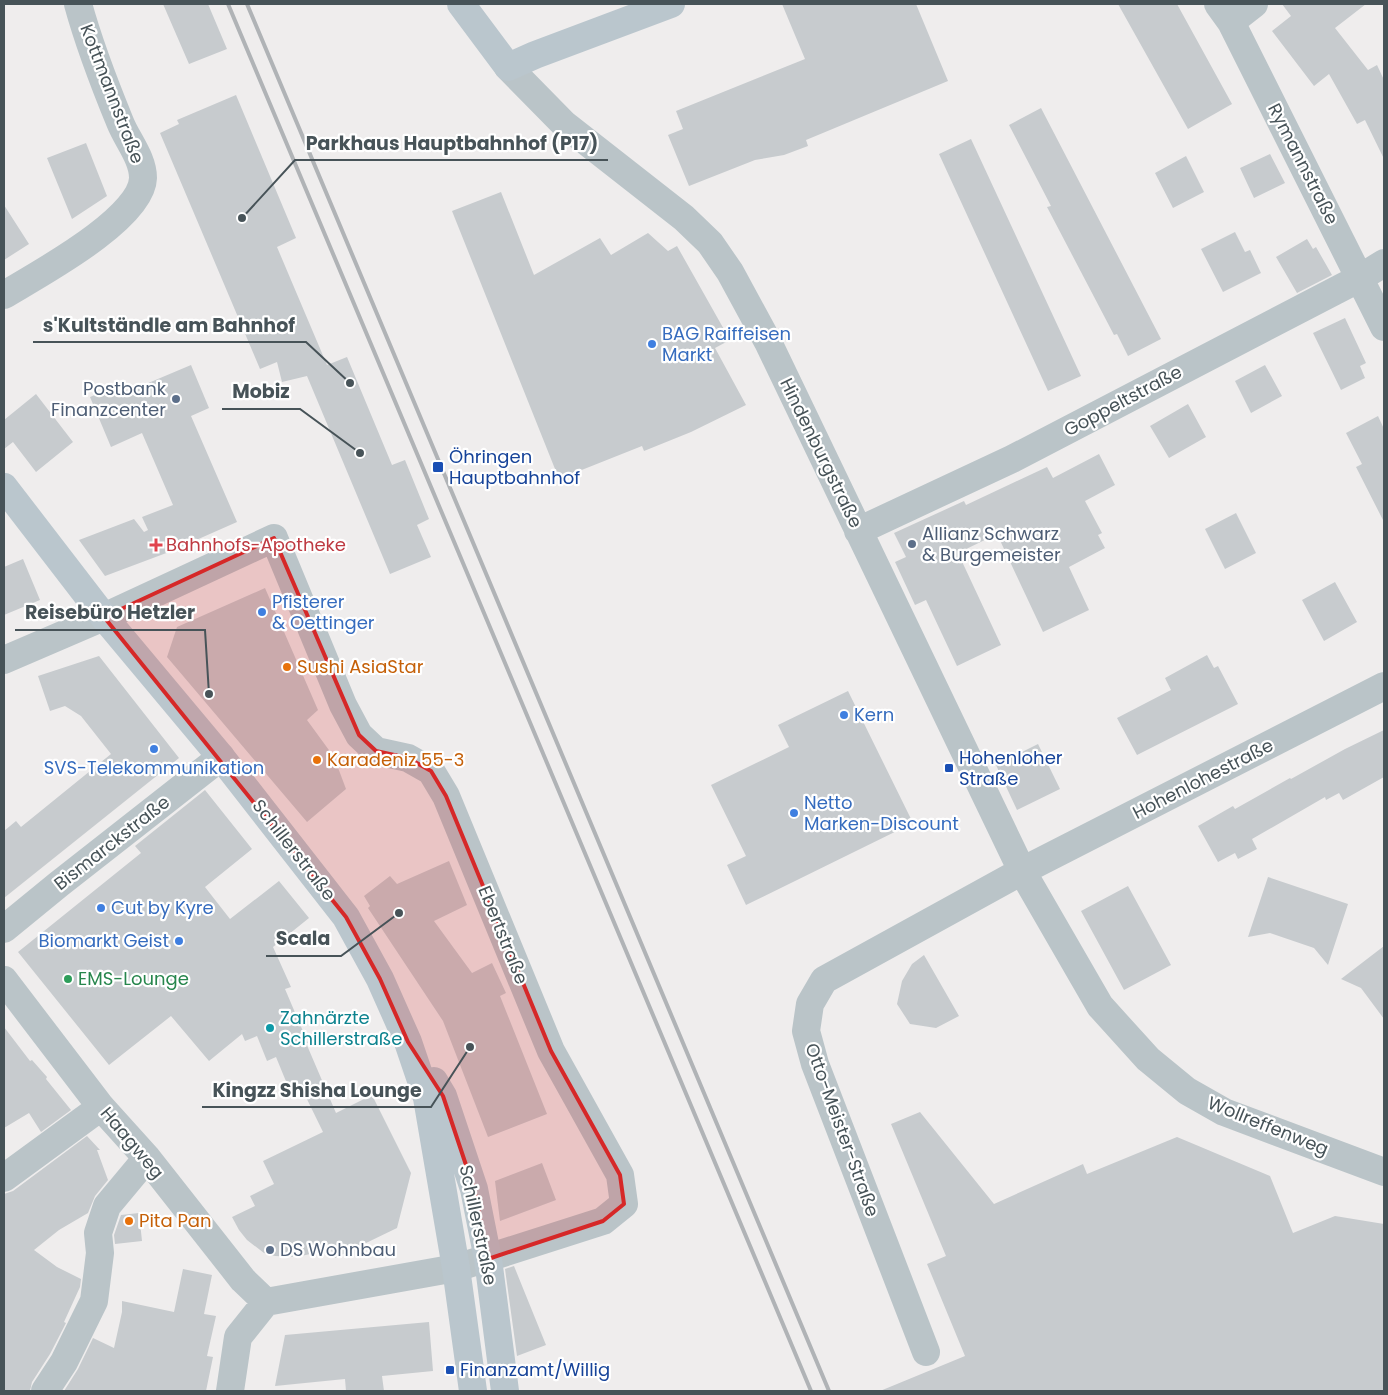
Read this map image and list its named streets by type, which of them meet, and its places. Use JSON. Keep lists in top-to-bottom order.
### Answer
{
  "streets": {
    "main road": ["Hindenburgstraße", "Schillerstraße"],
    "street": [
      "Kottmannstraße",
      "Rymannstraße",
      "Goppeltstraße",
      "Hohenlohestraße",
      "Bismarckstraße",
      "Ebertstraße",
      "Wollreffenweg",
      "Otto-Meister-Straße",
      "Haagweg"
    ]
  },
  "crossings": [
    ["Rymannstraße", "Goppeltstraße"],
    ["Goppeltstraße", "Hindenburgstraße"],
    ["Hindenburgstraße", "Hohenlohestraße"],
    ["Hindenburgstraße", "Wollreffenweg"],
    ["Hindenburgstraße", "Otto-Meister-Straße"],
    ["Hohenlohestraße", "Wollreffenweg"],
    ["Hohenlohestraße", "Otto-Meister-Straße"],
    ["Bismarckstraße", "Schillerstraße"],
    ["Schillerstraße", "Ebertstraße"],
    ["Wollreffenweg", "Otto-Meister-Straße"]
  ],
  "places": {
    "other": [
      "Parkhaus Hauptbahnhof (P17)",
      "BAG Raiffeisen Markt",
      "s'Kultständle am Bahnhof",
      "Postbank Finanzcenter",
      "Mobiz",
      "Allianz Schwarz & Burgemeister",
      "Pfisterer & Oettinger",
      "Sushi AsiaStar",
      "Reisebüro Hetzler",
      "Kern",
      "SVS-Telekommunikation",
      "Karadeniz 55-3",
      "Netto Marken-Discount",
      "Cut by Kyre",
      "Scala",
      "Biomarkt Geist",
      "EMS-Lounge",
      "Zahnärzte Schillerstraße",
      "Kingzz Shisha Lounge",
      "Pita Pan",
      "DS Wohnbau"
    ],
    "transit": ["Öhringen Hauptbahnhof", "Hohenloher Straße", "Finanzamt/Willig"],
    "health": ["Bahnhofs-Apotheke"]
  }
}
